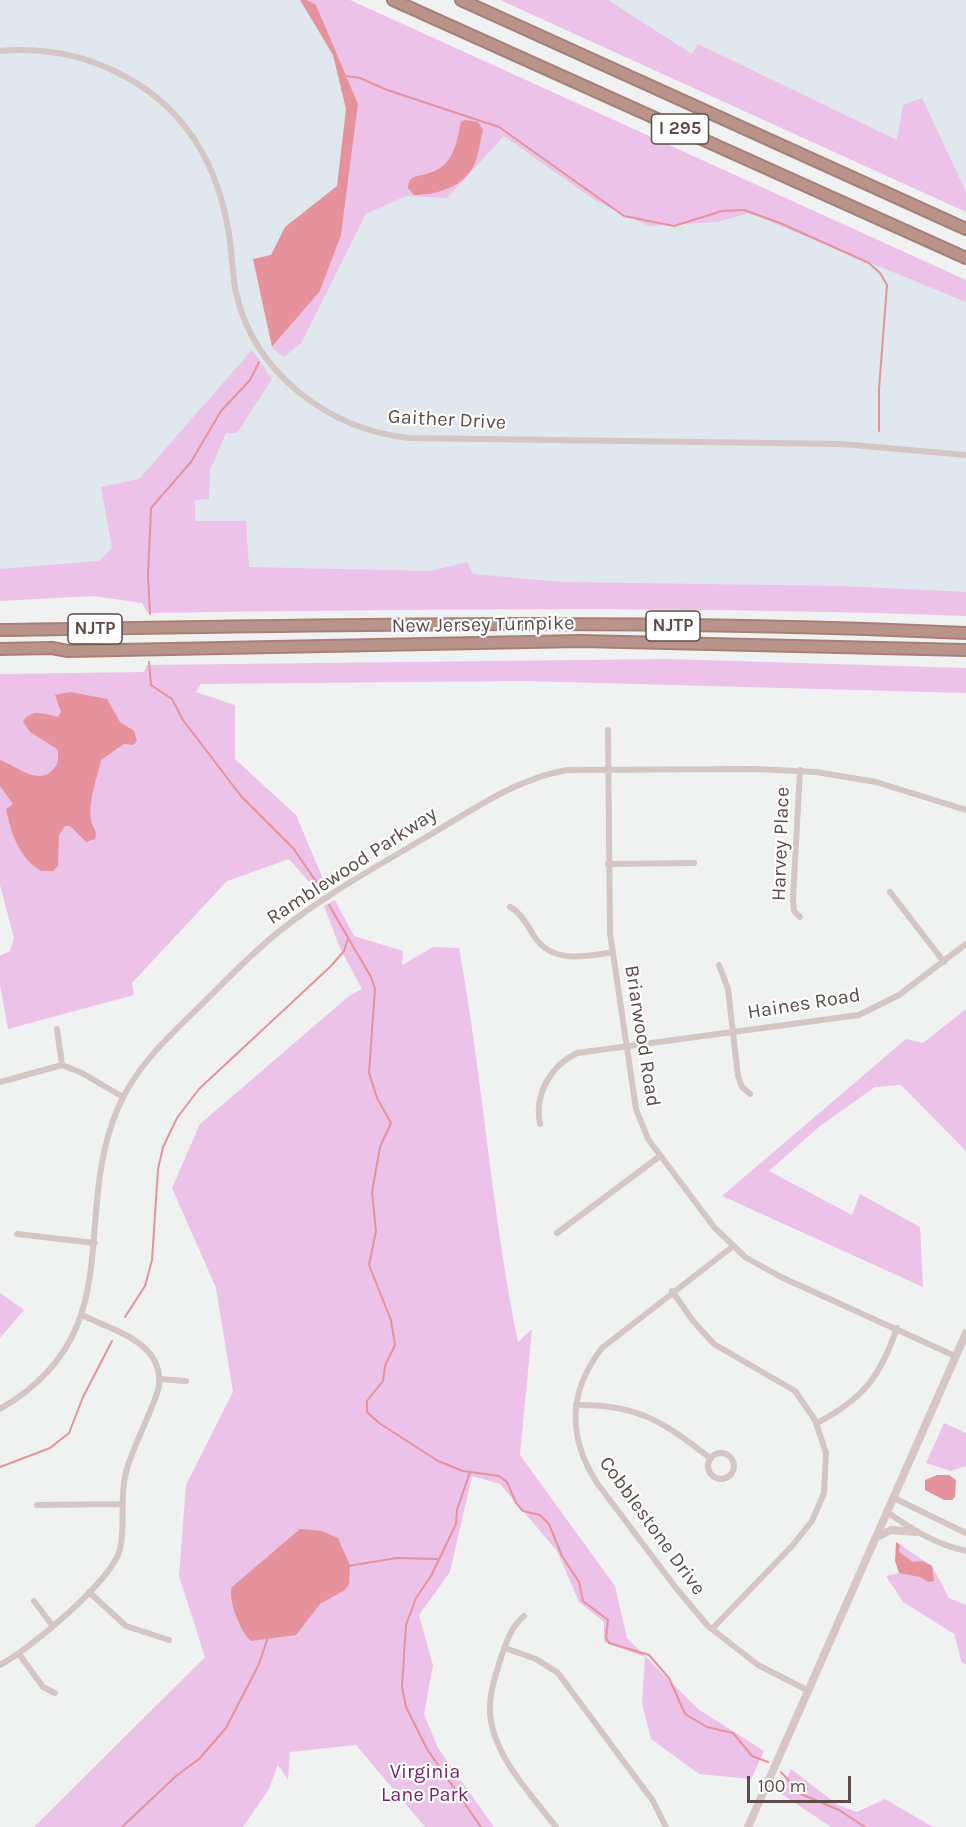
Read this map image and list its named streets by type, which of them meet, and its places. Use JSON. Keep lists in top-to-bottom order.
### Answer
{
  "streets": {
    "highway": ["I 295", "New Jersey Turnpike", "NJTP"],
    "street": [
      "Gaither Drive",
      "Harvey Place",
      "Ramblewood Parkway",
      "Haines Road",
      "Briarwood Road",
      "Cobblestone Drive"
    ]
  },
  "crossings": [
    ["Harvey Place", "Ramblewood Parkway"],
    ["Ramblewood Parkway", "Briarwood Road"],
    ["Haines Road", "Briarwood Road"],
    ["Briarwood Road", "Cobblestone Drive"]
  ],
  "parks": ["Virginia Lane Park"],
  "scale_bar": "100 m"
}
